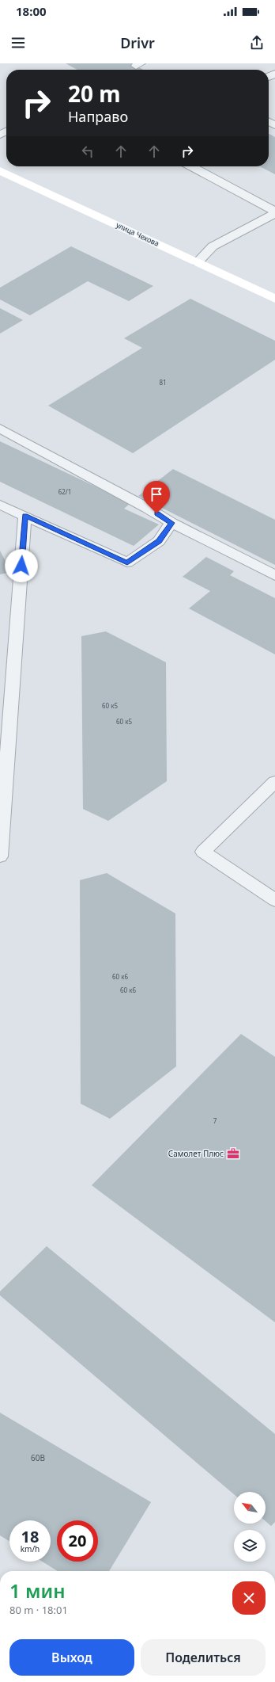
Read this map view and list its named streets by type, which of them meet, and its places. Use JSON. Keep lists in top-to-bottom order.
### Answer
{
  "streets": {
    "main road": ["улица Чехова"]
  },
  "places": {
    "office": ["Самолет Плюс"]
  },
  "house_numbers": [
    "81",
    "62/1",
    "60 к5",
    "60 к5",
    "60 к6",
    "60 к6",
    "7",
    "60В"
  ],
  "north": "top left",
  "page": {
    "status": "18:00",
    "header": "Drivr",
    "turn": ["20 m", "Направо"],
    "speed": "18 km/h",
    "limit": "20",
    "heading": ["1 мин", "80 m · 18:01"],
    "buttons": ["Выход", "Поделиться"]
  }
}
